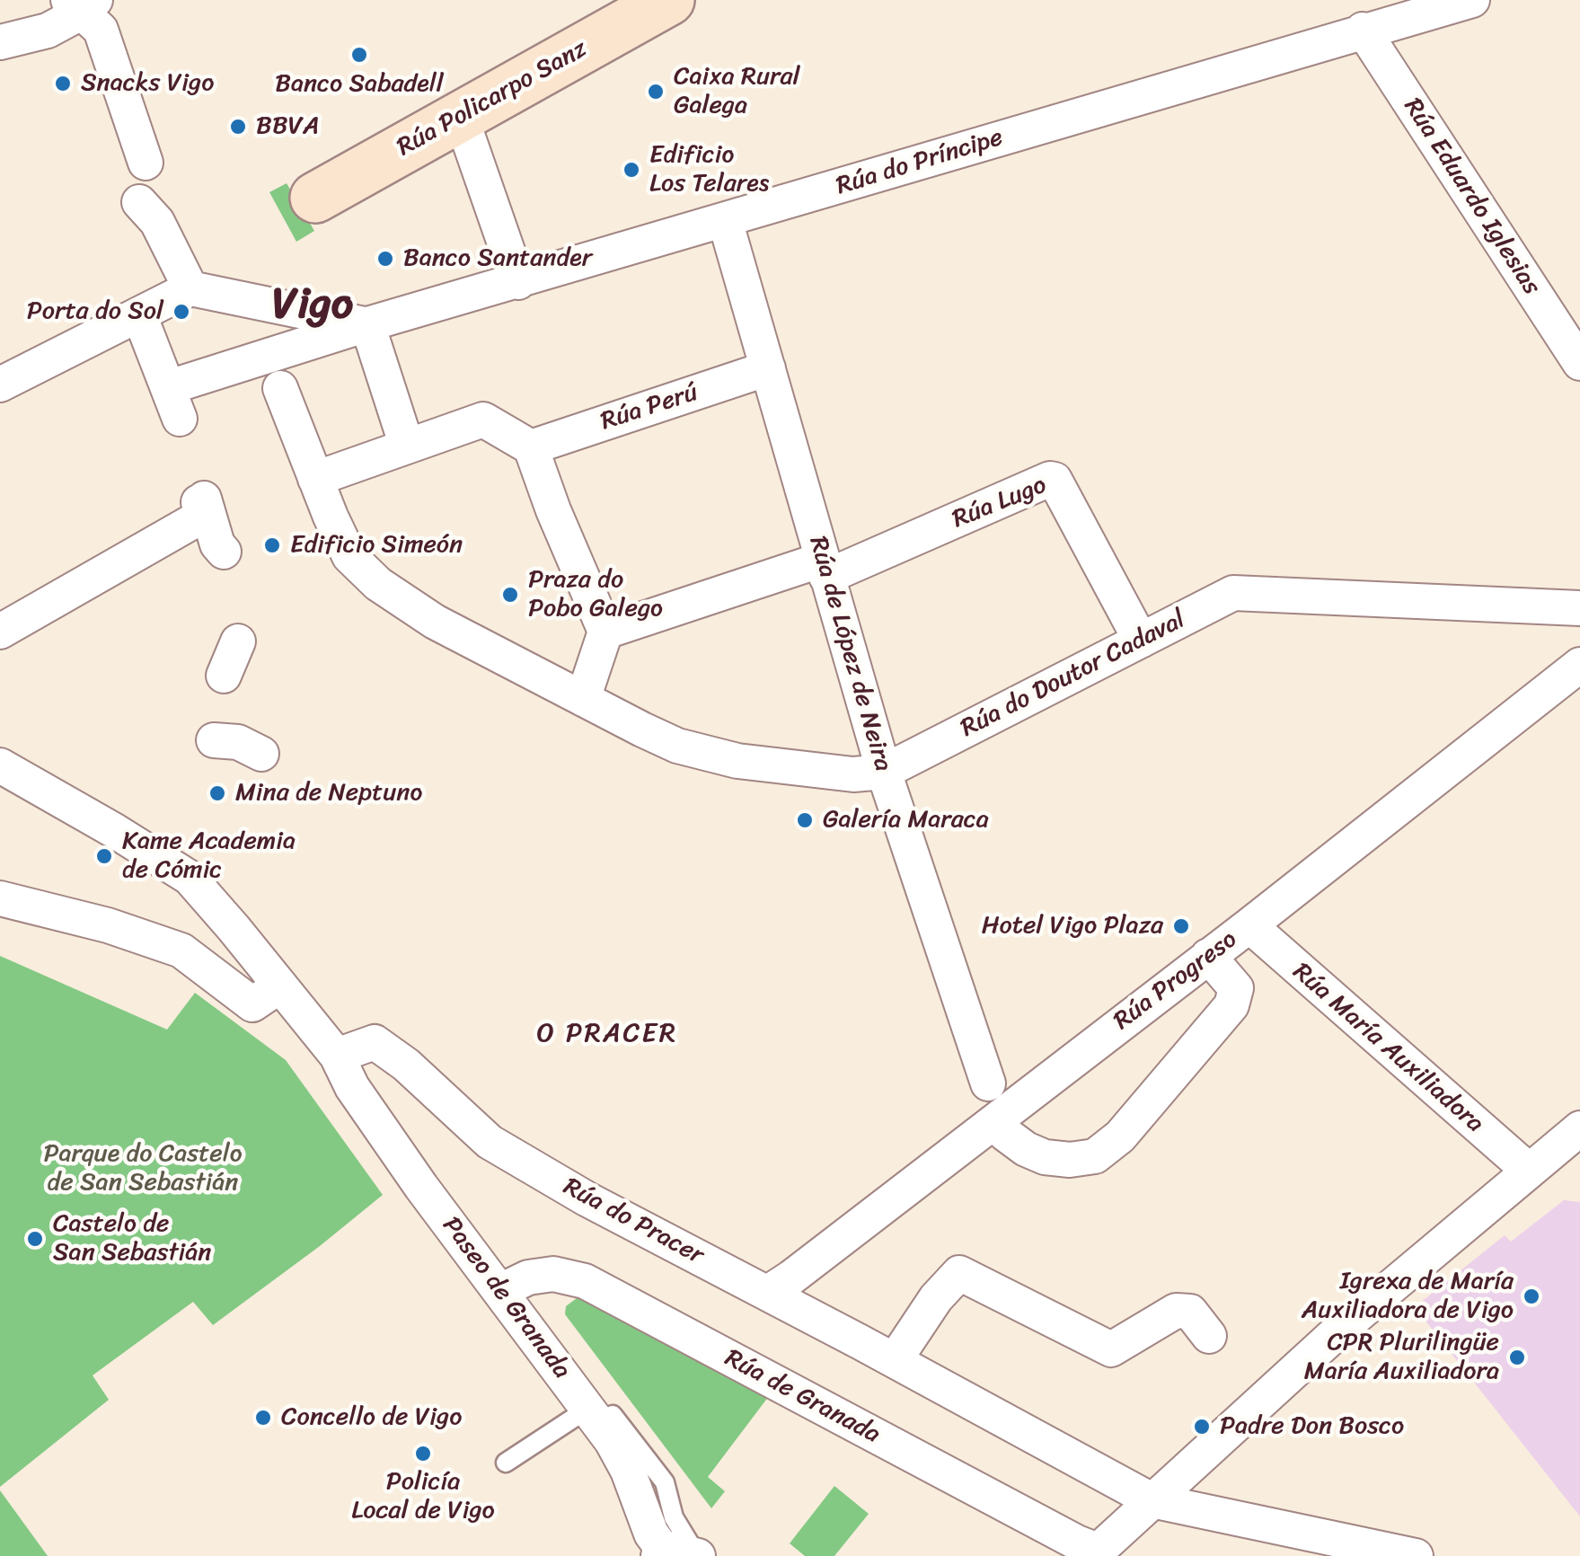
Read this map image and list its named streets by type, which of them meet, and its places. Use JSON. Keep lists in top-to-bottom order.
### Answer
{
  "streets": {
    "main road": ["Rúa Policarpo Sanz"],
    "street": [
      "Rúa do Príncipe",
      "Rúa Eduardo Iglesias",
      "Rúa Perú",
      "Rúa Lugo",
      "Rúa de López de Neira",
      "Rúa do Doutor Cadaval",
      "Rúa Progreso",
      "Rúa María Auxiliadora",
      "Rúa do Pracer",
      "Paseo de Granada",
      "Rúa de Granada"
    ]
  },
  "crossings": [
    ["Rúa do Príncipe", "Rúa Eduardo Iglesias"],
    ["Rúa do Príncipe", "Rúa de López de Neira"],
    ["Rúa Perú", "Rúa de López de Neira"],
    ["Rúa Lugo", "Rúa de López de Neira"],
    ["Rúa Lugo", "Rúa do Doutor Cadaval"],
    ["Rúa de López de Neira", "Rúa do Doutor Cadaval"],
    ["Rúa Progreso", "Rúa María Auxiliadora"],
    ["Rúa Progreso", "Rúa do Pracer"],
    ["Rúa do Pracer", "Paseo de Granada"],
    ["Paseo de Granada", "Rúa de Granada"]
  ],
  "districts": ["Vigo", "O PRACER"],
  "parks": ["Parque do Castelo de San Sebastián"],
  "places": [
    "Banco Sabadell",
    "Snacks Vigo",
    "Caixa Rural Galega",
    "BBVA",
    "Edificio Los Telares",
    "Banco Santander",
    "Porta do Sol",
    "Edificio Simeón",
    "Praza do Pobo Galego",
    "Mina de Neptuno",
    "Galería Maraca",
    "Kame Academia de Cómic",
    "Hotel Vigo Plaza",
    "Castelo de San Sebastián",
    "Igrexa de María Auxiliadora de Vigo",
    "CPR Plurilingüe María Auxiliadora",
    "Concello de Vigo",
    "Padre Don Bosco",
    "Policía Local de Vigo"
  ]
}
